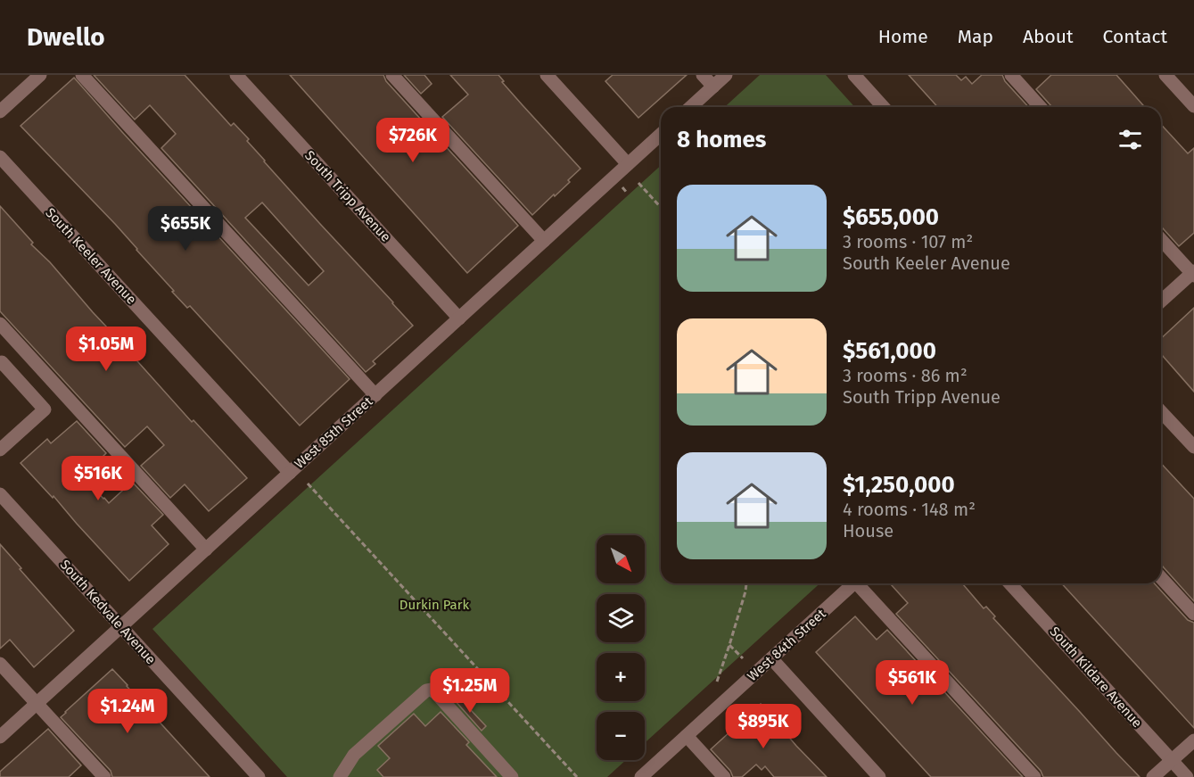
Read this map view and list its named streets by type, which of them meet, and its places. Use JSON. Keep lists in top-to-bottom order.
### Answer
{
  "streets": {
    "street": [
      "South Tripp Avenue",
      "South Keeler Avenue",
      "West 85th Street",
      "South Kedvale Avenue",
      "West 84th Street",
      "South Kildare Avenue"
    ]
  },
  "crossings": [
    ["South Tripp Avenue", "West 85th Street"],
    ["South Keeler Avenue", "West 85th Street"],
    ["West 85th Street", "South Kedvale Avenue"]
  ],
  "parks": ["Durkin Park"],
  "north": "bottom right",
  "page": {
    "header": "Dwello",
    "nav": [
      "Home",
      "Map",
      "About",
      "Contact"
    ],
    "heading": "8 homes",
    "price": [
      "$726K",
      "$655K",
      "$1.05M",
      "$516K",
      "$561K",
      "$1.25M",
      "$1.24M",
      "$895K"
    ],
    "list": [
      {
        "name": "$655,000",
        "note": "3 rooms · 107 m² · South Keeler Avenue"
      },
      {
        "name": "$561,000",
        "note": "3 rooms · 86 m² · South Tripp Avenue"
      },
      {
        "name": "$1,250,000",
        "note": "4 rooms · 148 m² · House"
      }
    ],
    "map_buttons": ["+", "−"]
  }
}
